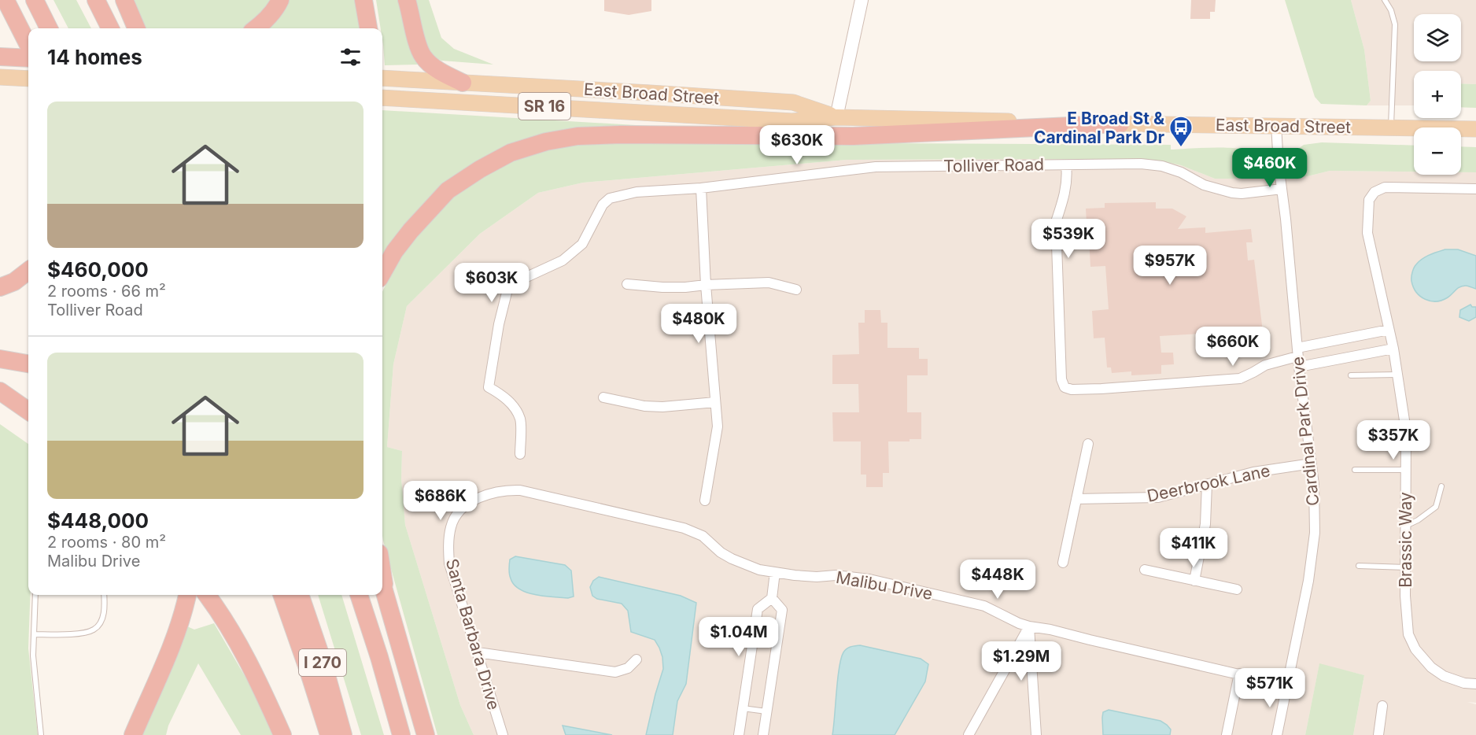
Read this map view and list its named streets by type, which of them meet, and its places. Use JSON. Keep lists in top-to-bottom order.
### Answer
{
  "streets": {
    "highway": ["I 270"],
    "main road": ["East Broad Street", "SR 16"],
    "street": [
      "Tolliver Road",
      "Cardinal Park Drive",
      "Deerbrook Lane",
      "Brassic Way",
      "Malibu Drive",
      "Santa Barbara Drive"
    ]
  },
  "crossings": [
    ["East Broad Street", "Cardinal Park Drive"],
    ["Tolliver Road", "Cardinal Park Drive"],
    ["Cardinal Park Drive", "Deerbrook Lane"],
    ["Cardinal Park Drive", "Malibu Drive"],
    ["Malibu Drive", "Santa Barbara Drive"]
  ],
  "places": {
    "bus stop": ["E Broad St & Cardinal Park Dr"]
  },
  "page": {
    "map_buttons": ["+", "−"],
    "heading": "14 homes",
    "list": [
      {
        "name": "$460,000",
        "note": "2 rooms · 66 m² · Tolliver Road"
      },
      {
        "name": "$448,000",
        "note": "2 rooms · 80 m² · Malibu Drive"
      }
    ],
    "price": [
      "$630K",
      "$460K",
      "$539K",
      "$957K",
      "$603K",
      "$480K",
      "$660K",
      "$357K",
      "$686K",
      "$411K",
      "$448K",
      "$1.04M",
      "$1.29M",
      "$571K"
    ]
  }
}
